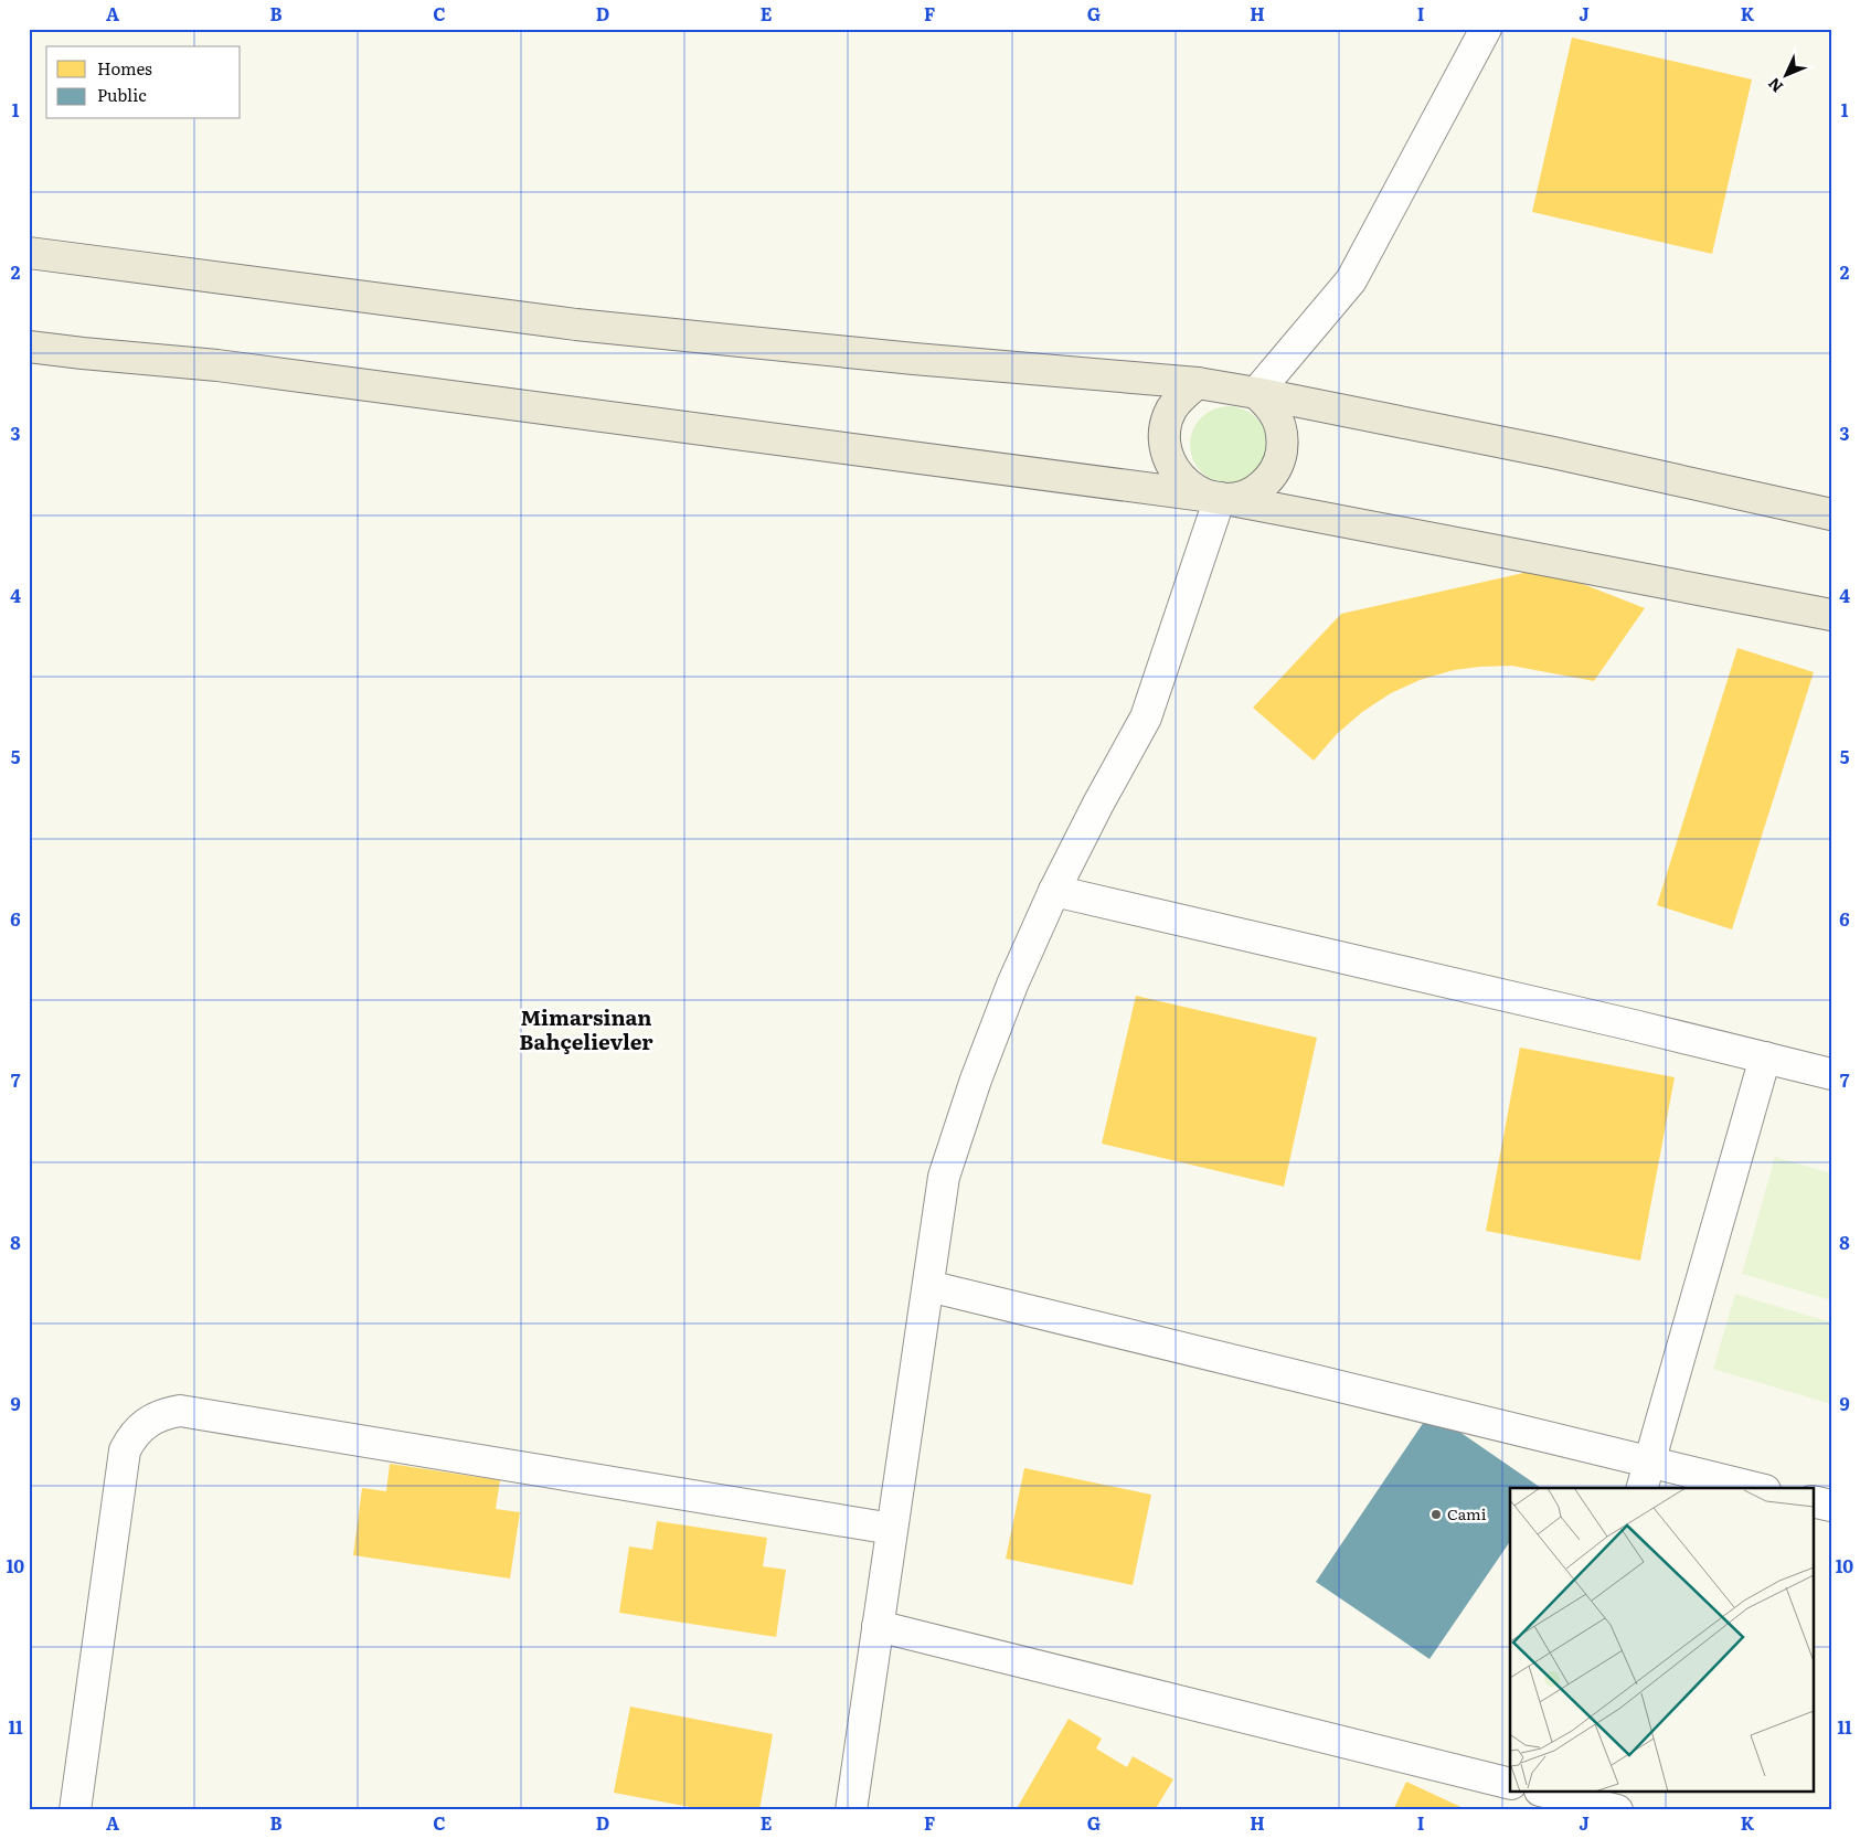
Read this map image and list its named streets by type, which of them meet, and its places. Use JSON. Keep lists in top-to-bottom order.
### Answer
{
  "districts": ["Mimarsinan Bahçelievler"],
  "places": ["Cami"],
  "legend": ["Homes", "Public"],
  "north": "bottom left",
  "grid": {
    "columns": [
      "A",
      "B",
      "C",
      "D",
      "E",
      "F",
      "G",
      "H",
      "I",
      "J",
      "K"
    ],
    "rows": [
      "1",
      "2",
      "3",
      "4",
      "5",
      "6",
      "7",
      "8",
      "9",
      "10",
      "11"
    ]
  }
}
